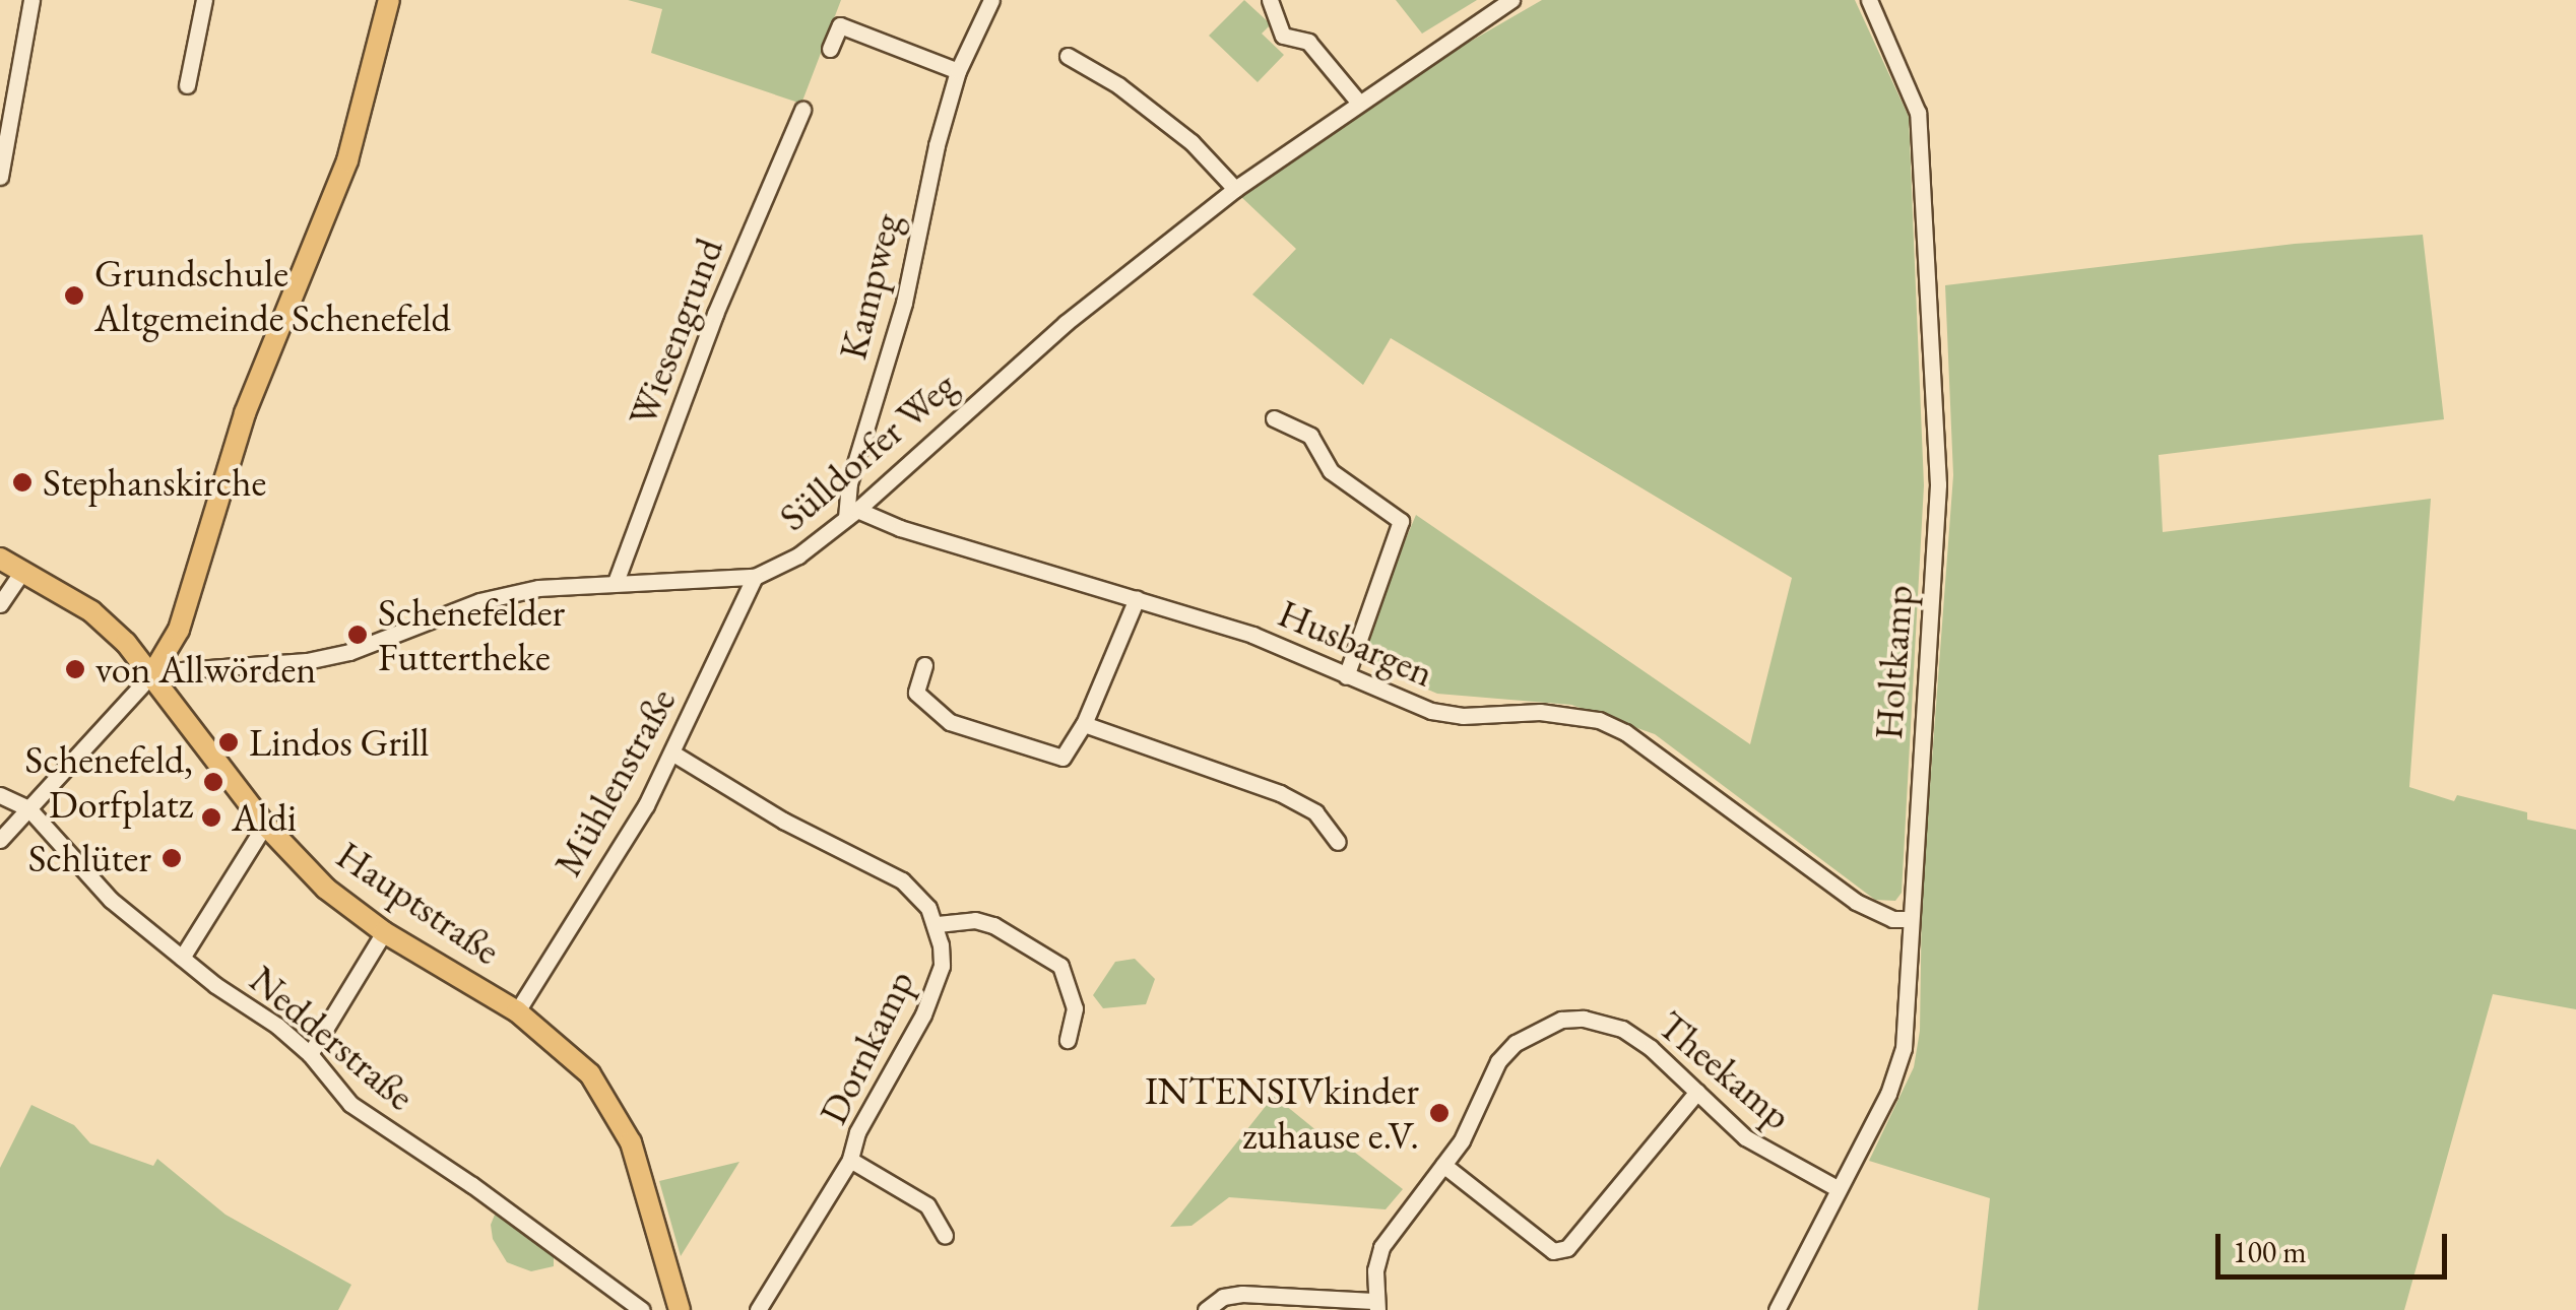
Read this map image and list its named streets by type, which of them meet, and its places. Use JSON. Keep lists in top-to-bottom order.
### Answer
{
  "streets": {
    "main road": ["Hauptstraße"],
    "street": [
      "Kampweg",
      "Wiesengrund",
      "Sülldorfer Weg",
      "Husbargen",
      "Holtkamp",
      "Mühlenstraße",
      "Nedderstraße",
      "Dornkamp",
      "Theekamp"
    ]
  },
  "crossings": [
    ["Kampweg", "Sülldorfer Weg"],
    ["Kampweg", "Husbargen"],
    ["Wiesengrund", "Sülldorfer Weg"],
    ["Sülldorfer Weg", "Husbargen"],
    ["Sülldorfer Weg", "Mühlenstraße"],
    ["Sülldorfer Weg", "Hauptstraße"],
    ["Husbargen", "Holtkamp"],
    ["Holtkamp", "Theekamp"],
    ["Mühlenstraße", "Hauptstraße"]
  ],
  "places": [
    "Grundschule Altgemeinde Schenefeld",
    "Stephanskirche",
    "Schenefelder Futtertheke",
    "von Allwörden",
    "Lindos Grill",
    "Schenefeld, Dorfplatz",
    "Aldi",
    "Schlüter",
    "INTENSIVkinder zuhause e.V."
  ],
  "scale_bar": "100 m"
}
